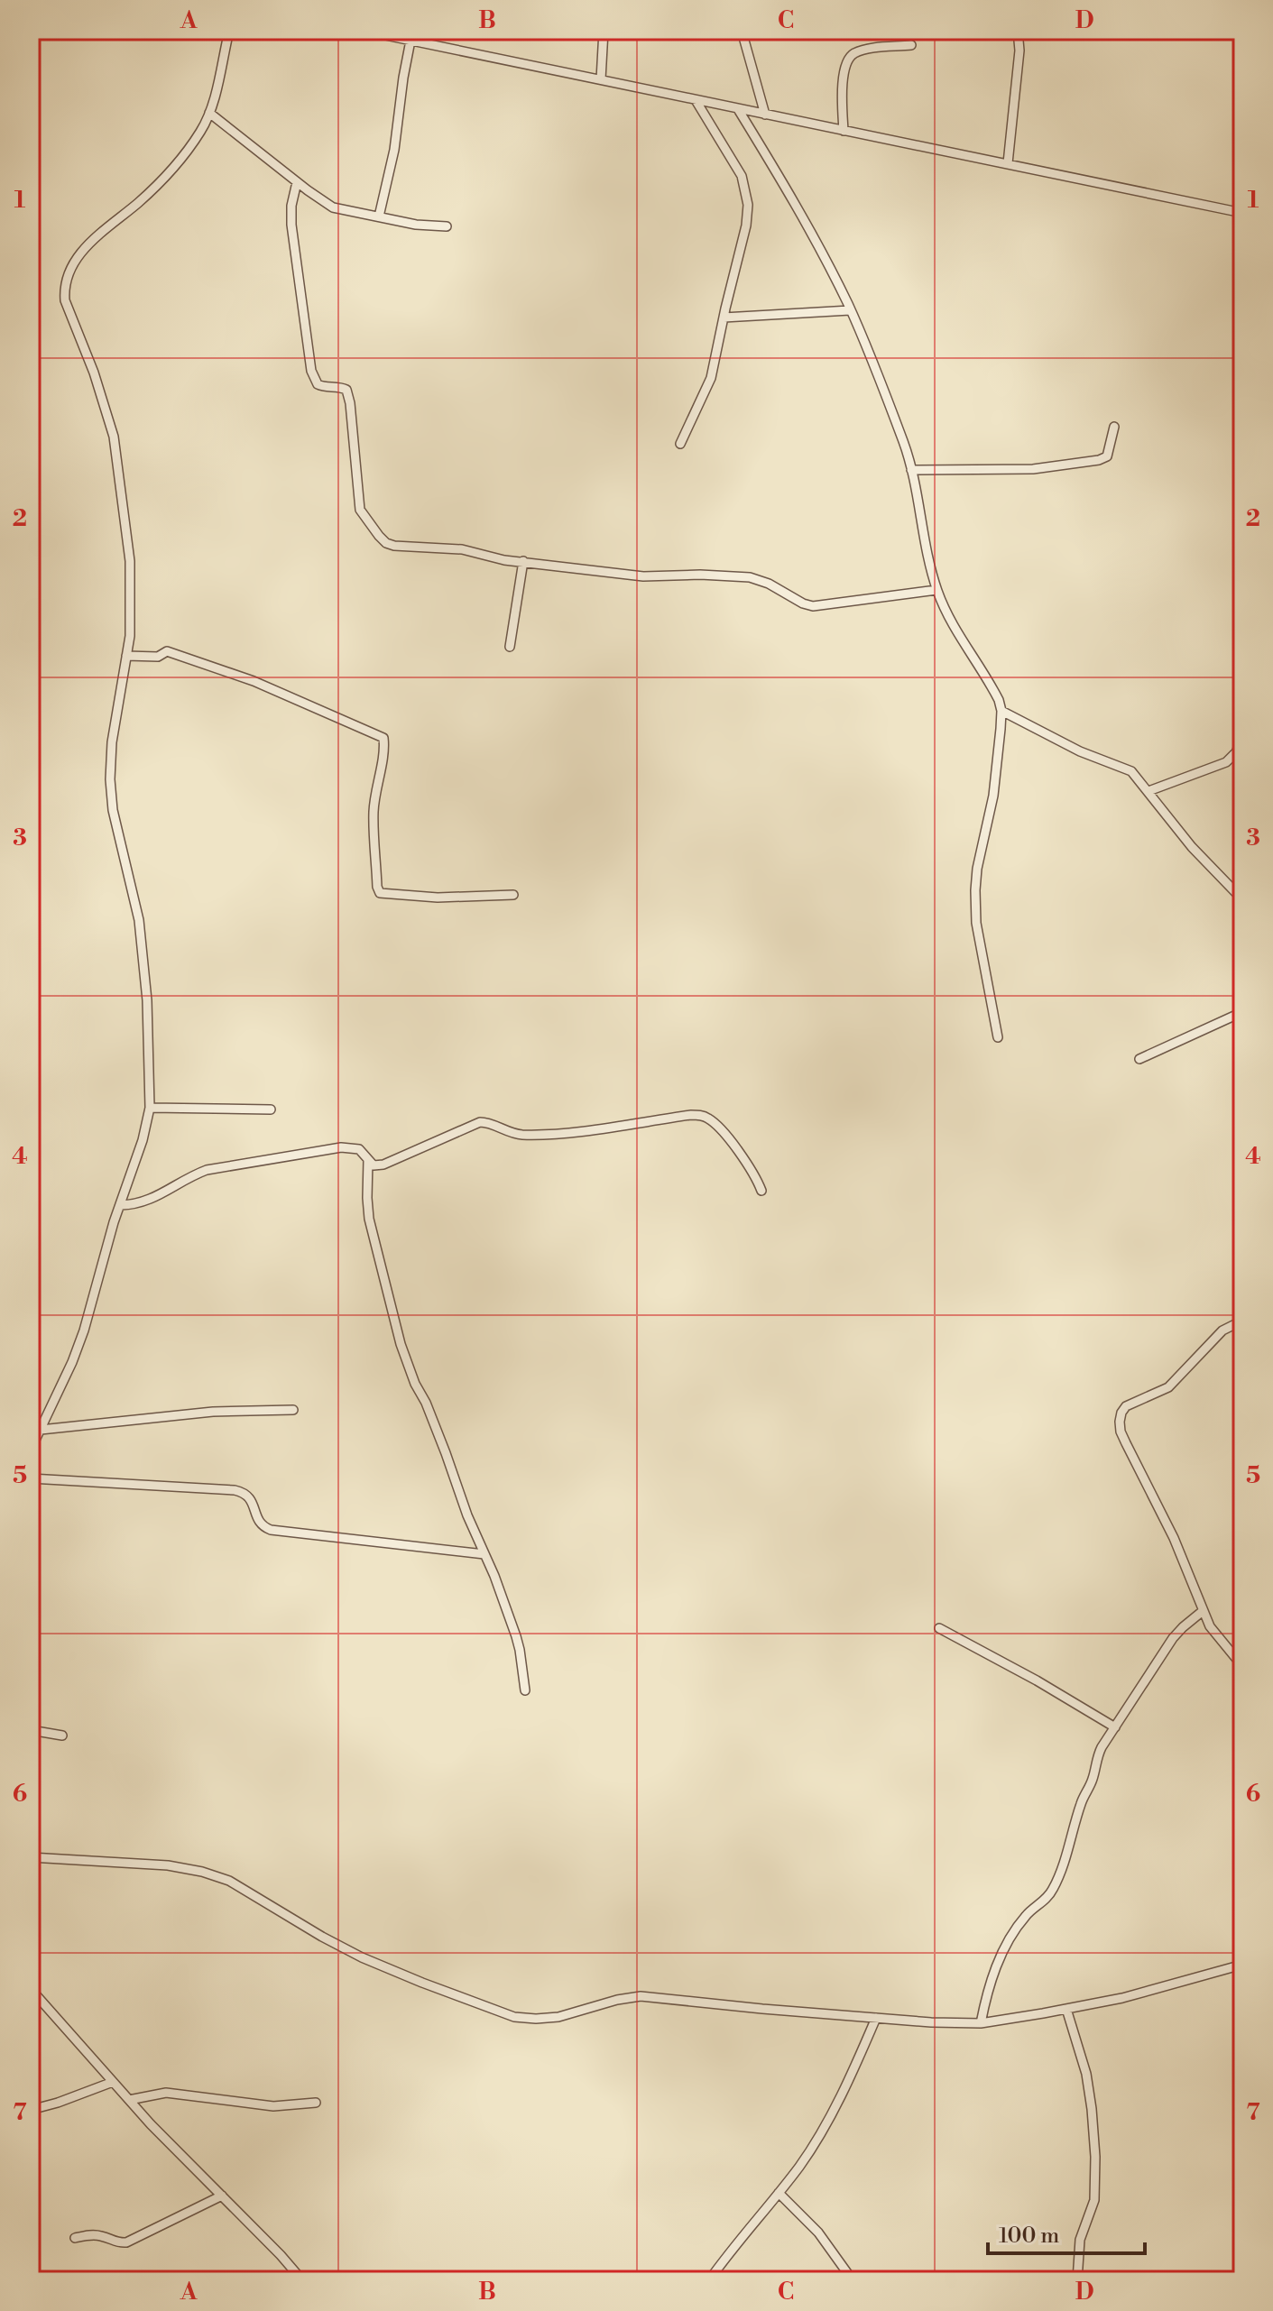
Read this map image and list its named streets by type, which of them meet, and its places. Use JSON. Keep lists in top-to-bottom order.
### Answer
{
  "scale_bar": "100 m",
  "grid": {
    "columns": [
      "A",
      "B",
      "C",
      "D"
    ],
    "rows": [
      "1",
      "2",
      "3",
      "4",
      "5",
      "6",
      "7"
    ]
  }
}
